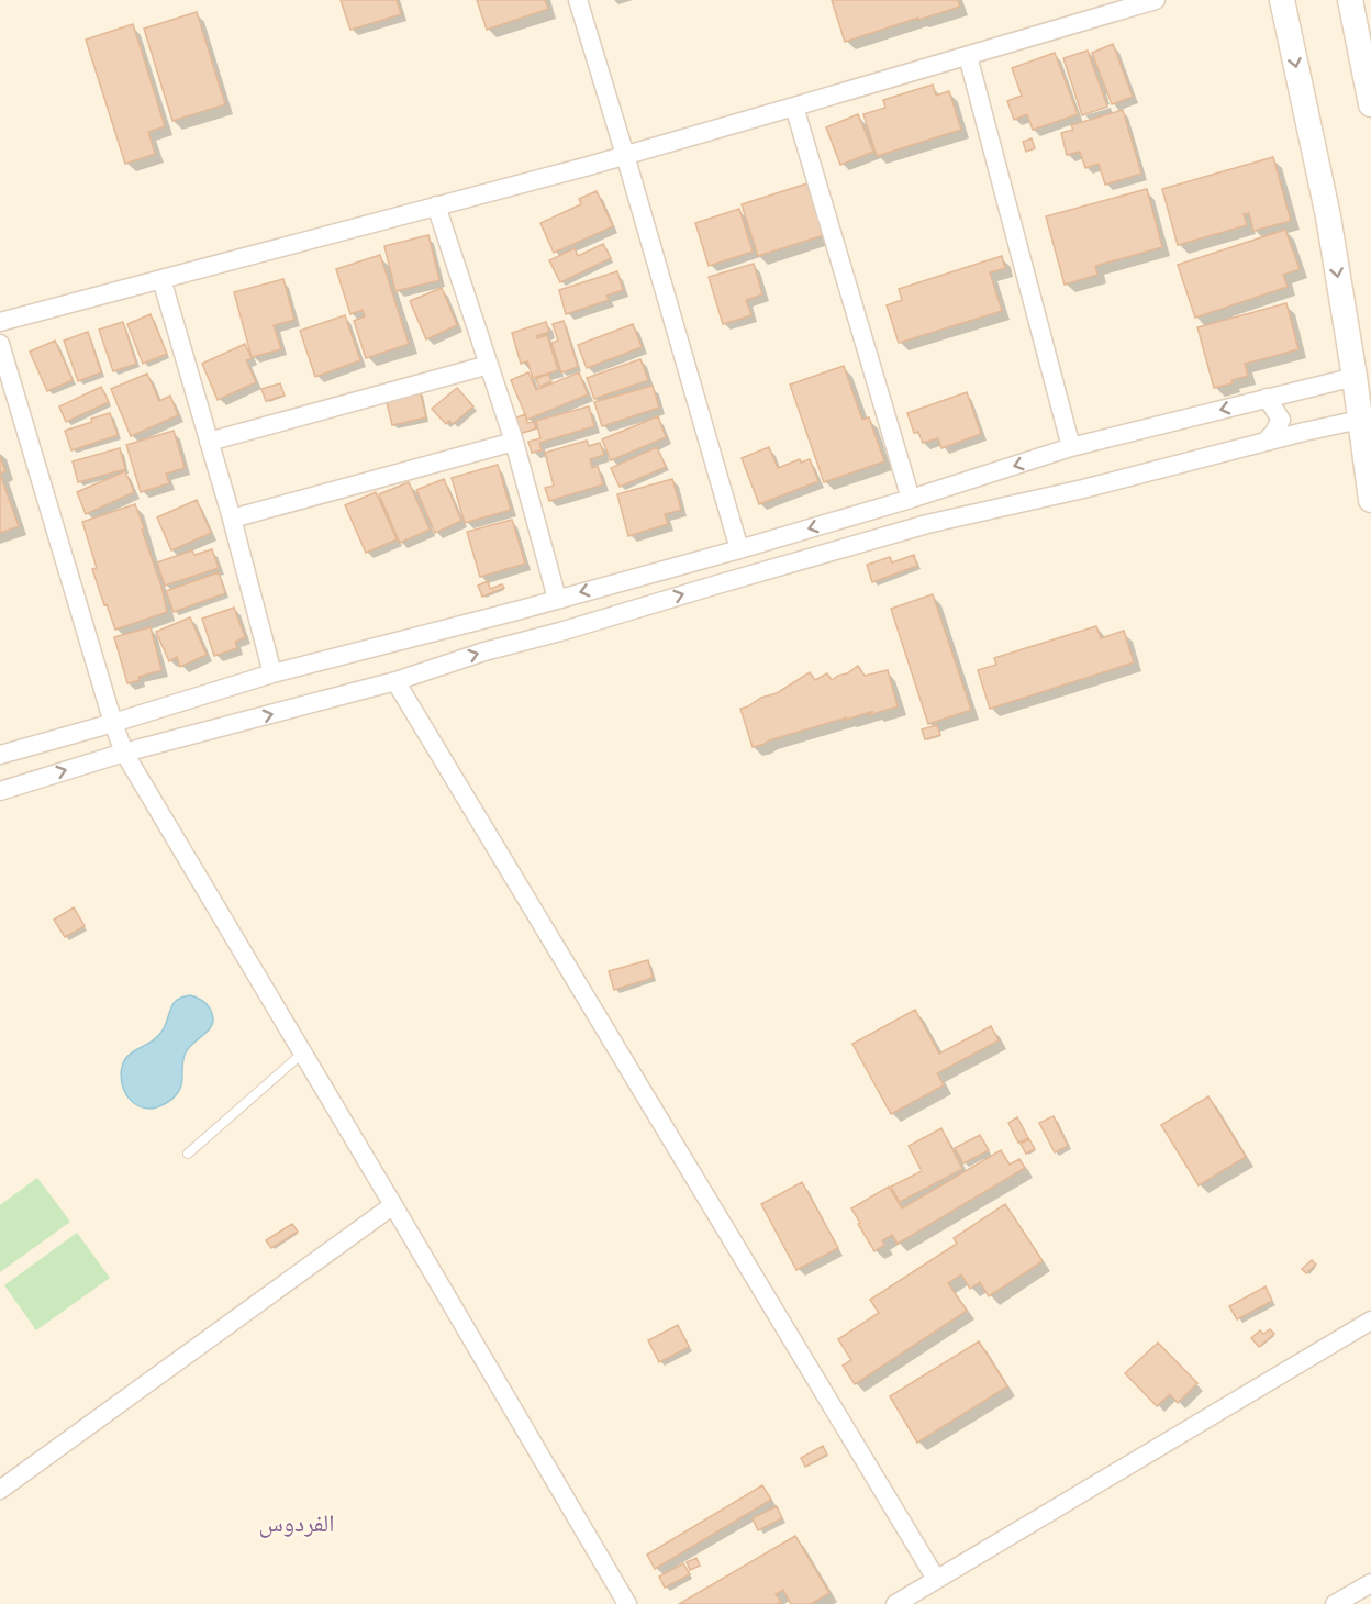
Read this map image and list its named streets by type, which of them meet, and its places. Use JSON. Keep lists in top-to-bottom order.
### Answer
{
  "districts": ["الفردوس"]
}
